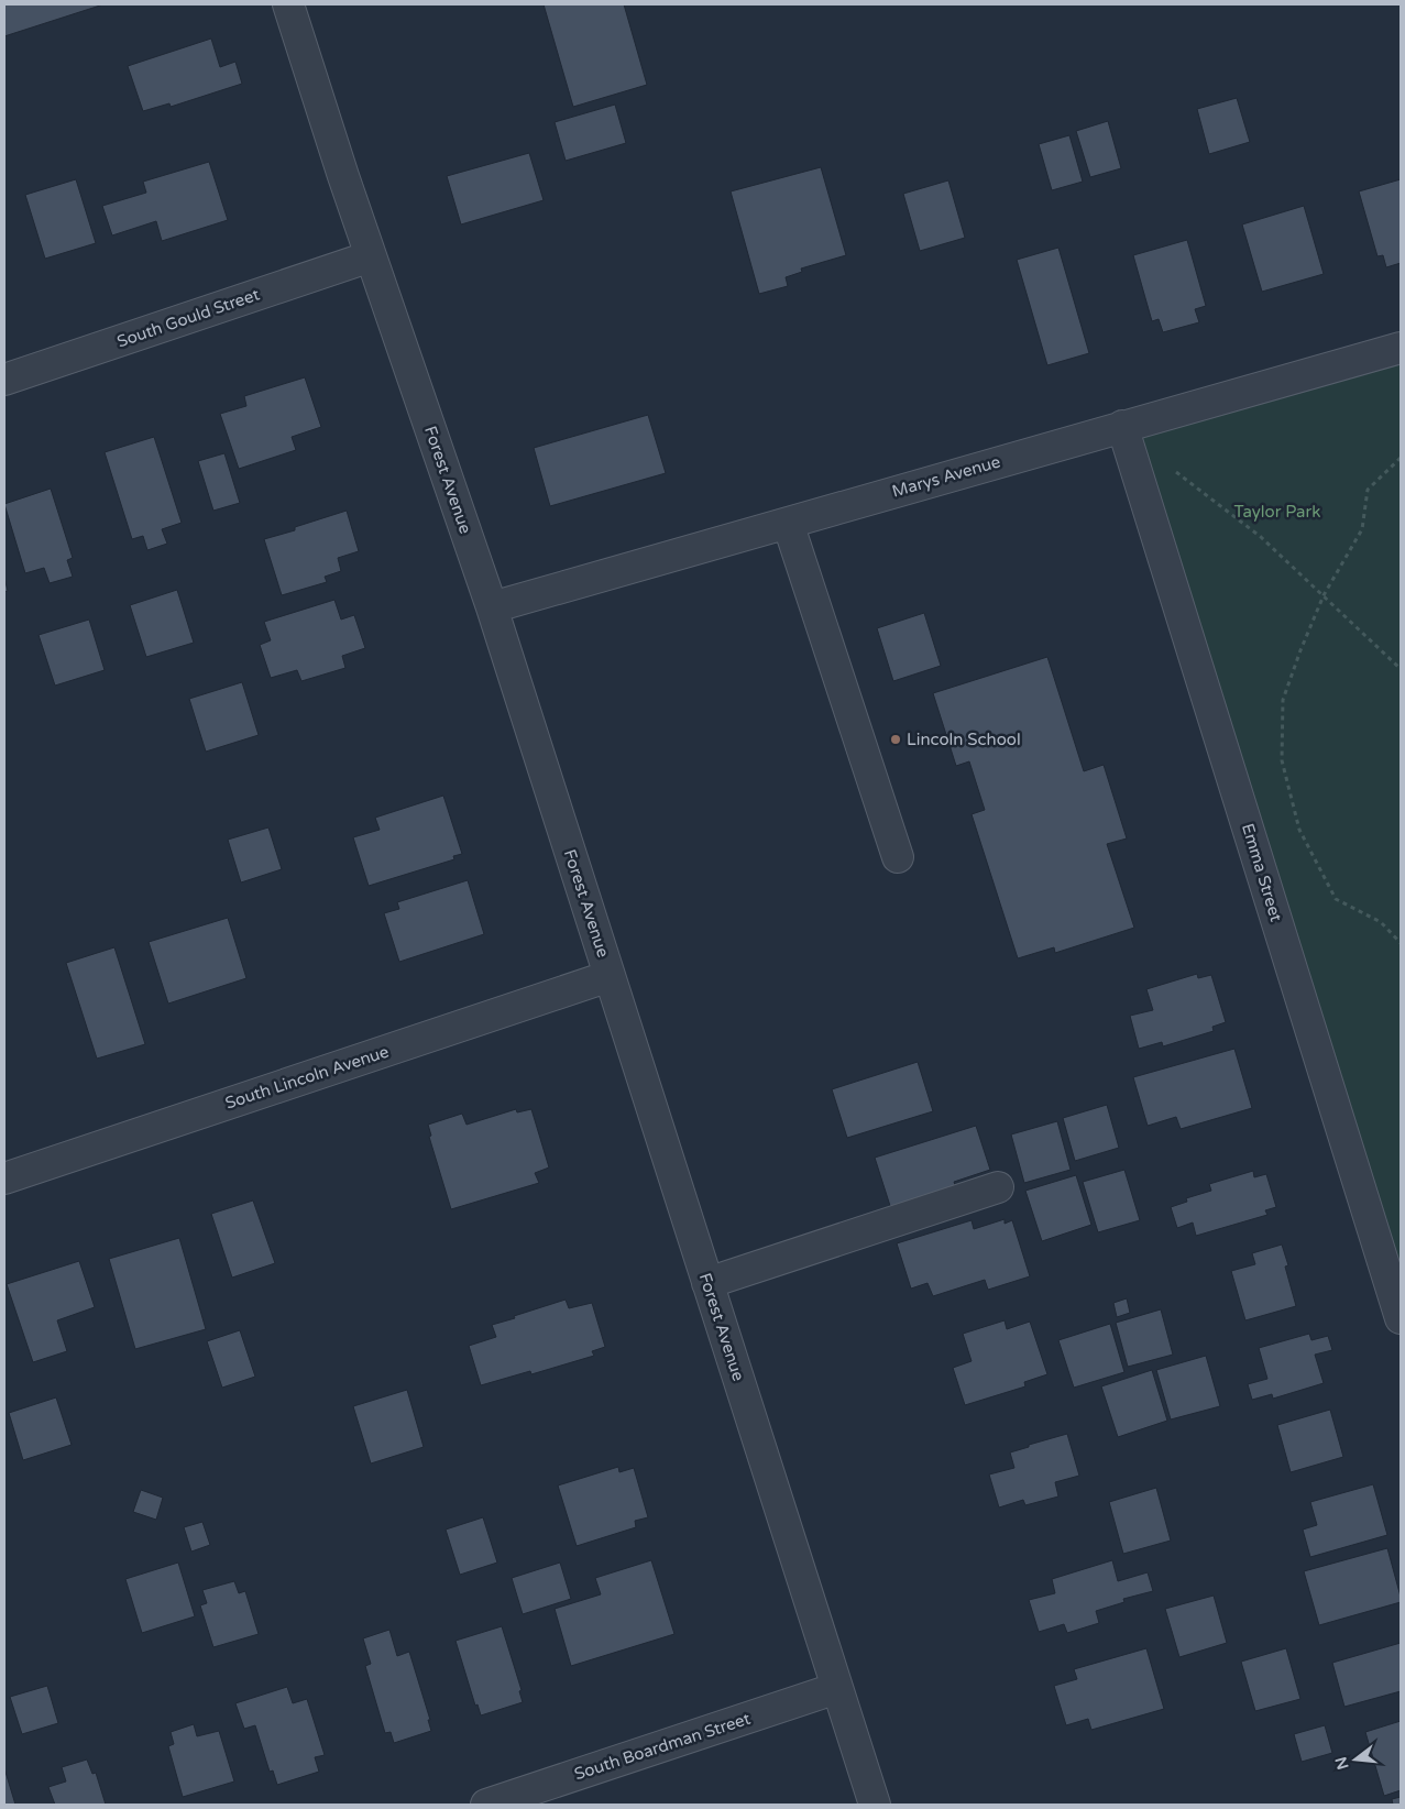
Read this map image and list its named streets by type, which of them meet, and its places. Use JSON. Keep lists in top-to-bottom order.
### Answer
{
  "streets": {
    "street": [
      "South Gould Street",
      "Marys Avenue",
      "Forest Avenue",
      "Emma Street",
      "South Lincoln Avenue",
      "South Boardman Street"
    ]
  },
  "crossings": [
    ["South Gould Street", "Forest Avenue"],
    ["Marys Avenue", "Forest Avenue"],
    ["Marys Avenue", "Emma Street"],
    ["Forest Avenue", "South Lincoln Avenue"],
    ["Forest Avenue", "South Boardman Street"]
  ],
  "parks": ["Taylor Park"],
  "places": ["Lincoln School"],
  "north": "left"
}
